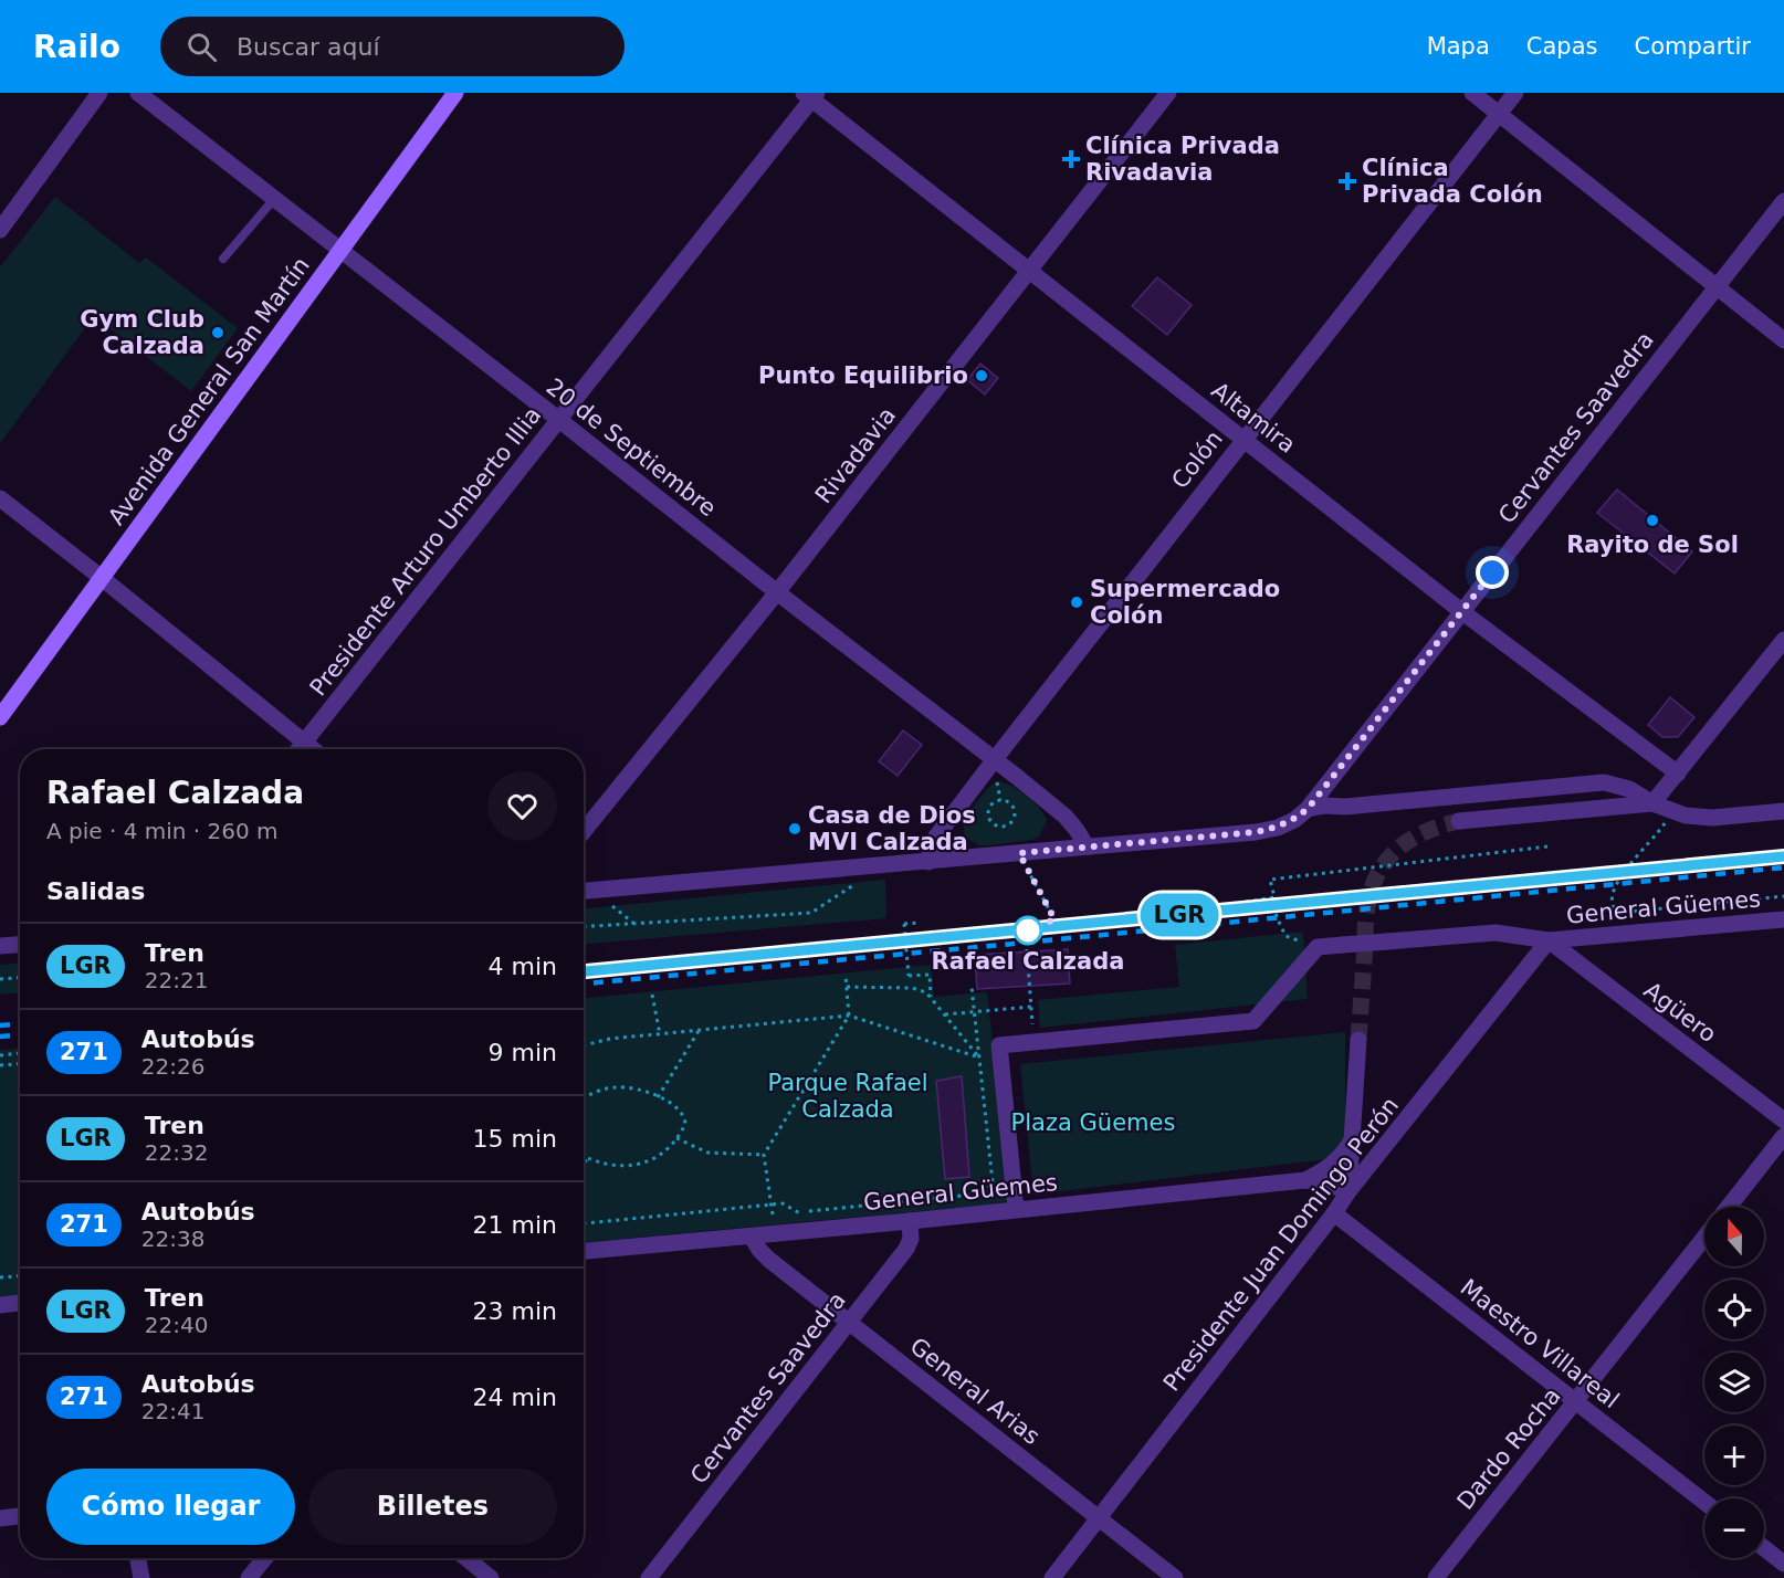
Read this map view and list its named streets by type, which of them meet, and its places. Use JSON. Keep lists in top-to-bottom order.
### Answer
{
  "streets": {
    "main road": ["Avenida General San Martín"],
    "street": [
      "Altamira",
      "Cervantes Saavedra",
      "20 de Septiembre",
      "Rivadavia",
      "Colón",
      "Presidente Arturo Umberto Illia",
      "General Güemes",
      "Agüero",
      "Presidente Juan Domingo Perón",
      "Maestro Villareal",
      "General Arias",
      "Dardo Rocha"
    ]
  },
  "crossings": [
    ["Avenida General San Martín", "20 de Septiembre"],
    ["Altamira", "Cervantes Saavedra"],
    ["Altamira", "Rivadavia"],
    ["Altamira", "Colón"],
    ["Altamira", "Presidente Arturo Umberto Illia"],
    ["Cervantes Saavedra", "General Güemes"],
    ["Cervantes Saavedra", "General Arias"],
    ["20 de Septiembre", "Rivadavia"],
    ["20 de Septiembre", "Colón"],
    ["20 de Septiembre", "Presidente Arturo Umberto Illia"],
    ["General Güemes", "Agüero"],
    ["General Güemes", "Presidente Juan Domingo Perón"],
    ["General Güemes", "General Arias"],
    ["Agüero", "Presidente Juan Domingo Perón"],
    ["Presidente Juan Domingo Perón", "Maestro Villareal"],
    ["Presidente Juan Domingo Perón", "General Arias"],
    ["Maestro Villareal", "Dardo Rocha"]
  ],
  "parks": ["Parque Rafael Calzada", "Plaza Güemes"],
  "places": {
    "health": ["Clínica Privada Rivadavia", "Clínica Privada Colón"],
    "other": [
      "Gym Club Calzada",
      "Punto Equilibrio",
      "Rayito de Sol",
      "Supermercado Colón",
      "Casa de Dios MVI Calzada",
      "Rafael Calzada"
    ]
  },
  "north": "top",
  "page": {
    "header": "Railo",
    "search": "Buscar aquí",
    "nav": ["Mapa", "Capas", "Compartir"],
    "on_map": "LGR",
    "heading": [
      ["Rafael Calzada", "A pie · 4 min · 260 m"],
      "Salidas"
    ],
    "list": [
      {
        "mark": "LGR",
        "name": "Tren",
        "note": "22:21",
        "value": "4 min"
      },
      {
        "mark": "271",
        "name": "Autobús",
        "note": "22:26",
        "value": "9 min"
      },
      {
        "mark": "LGR",
        "name": "Tren",
        "note": "22:32",
        "value": "15 min"
      },
      {
        "mark": "271",
        "name": "Autobús",
        "note": "22:38",
        "value": "21 min"
      },
      {
        "mark": "LGR",
        "name": "Tren",
        "note": "22:40",
        "value": "23 min"
      },
      {
        "mark": "271",
        "name": "Autobús",
        "note": "22:41",
        "value": "24 min"
      }
    ],
    "map_buttons": ["+", "−"],
    "buttons": ["Cómo llegar", "Billetes"]
  }
}
